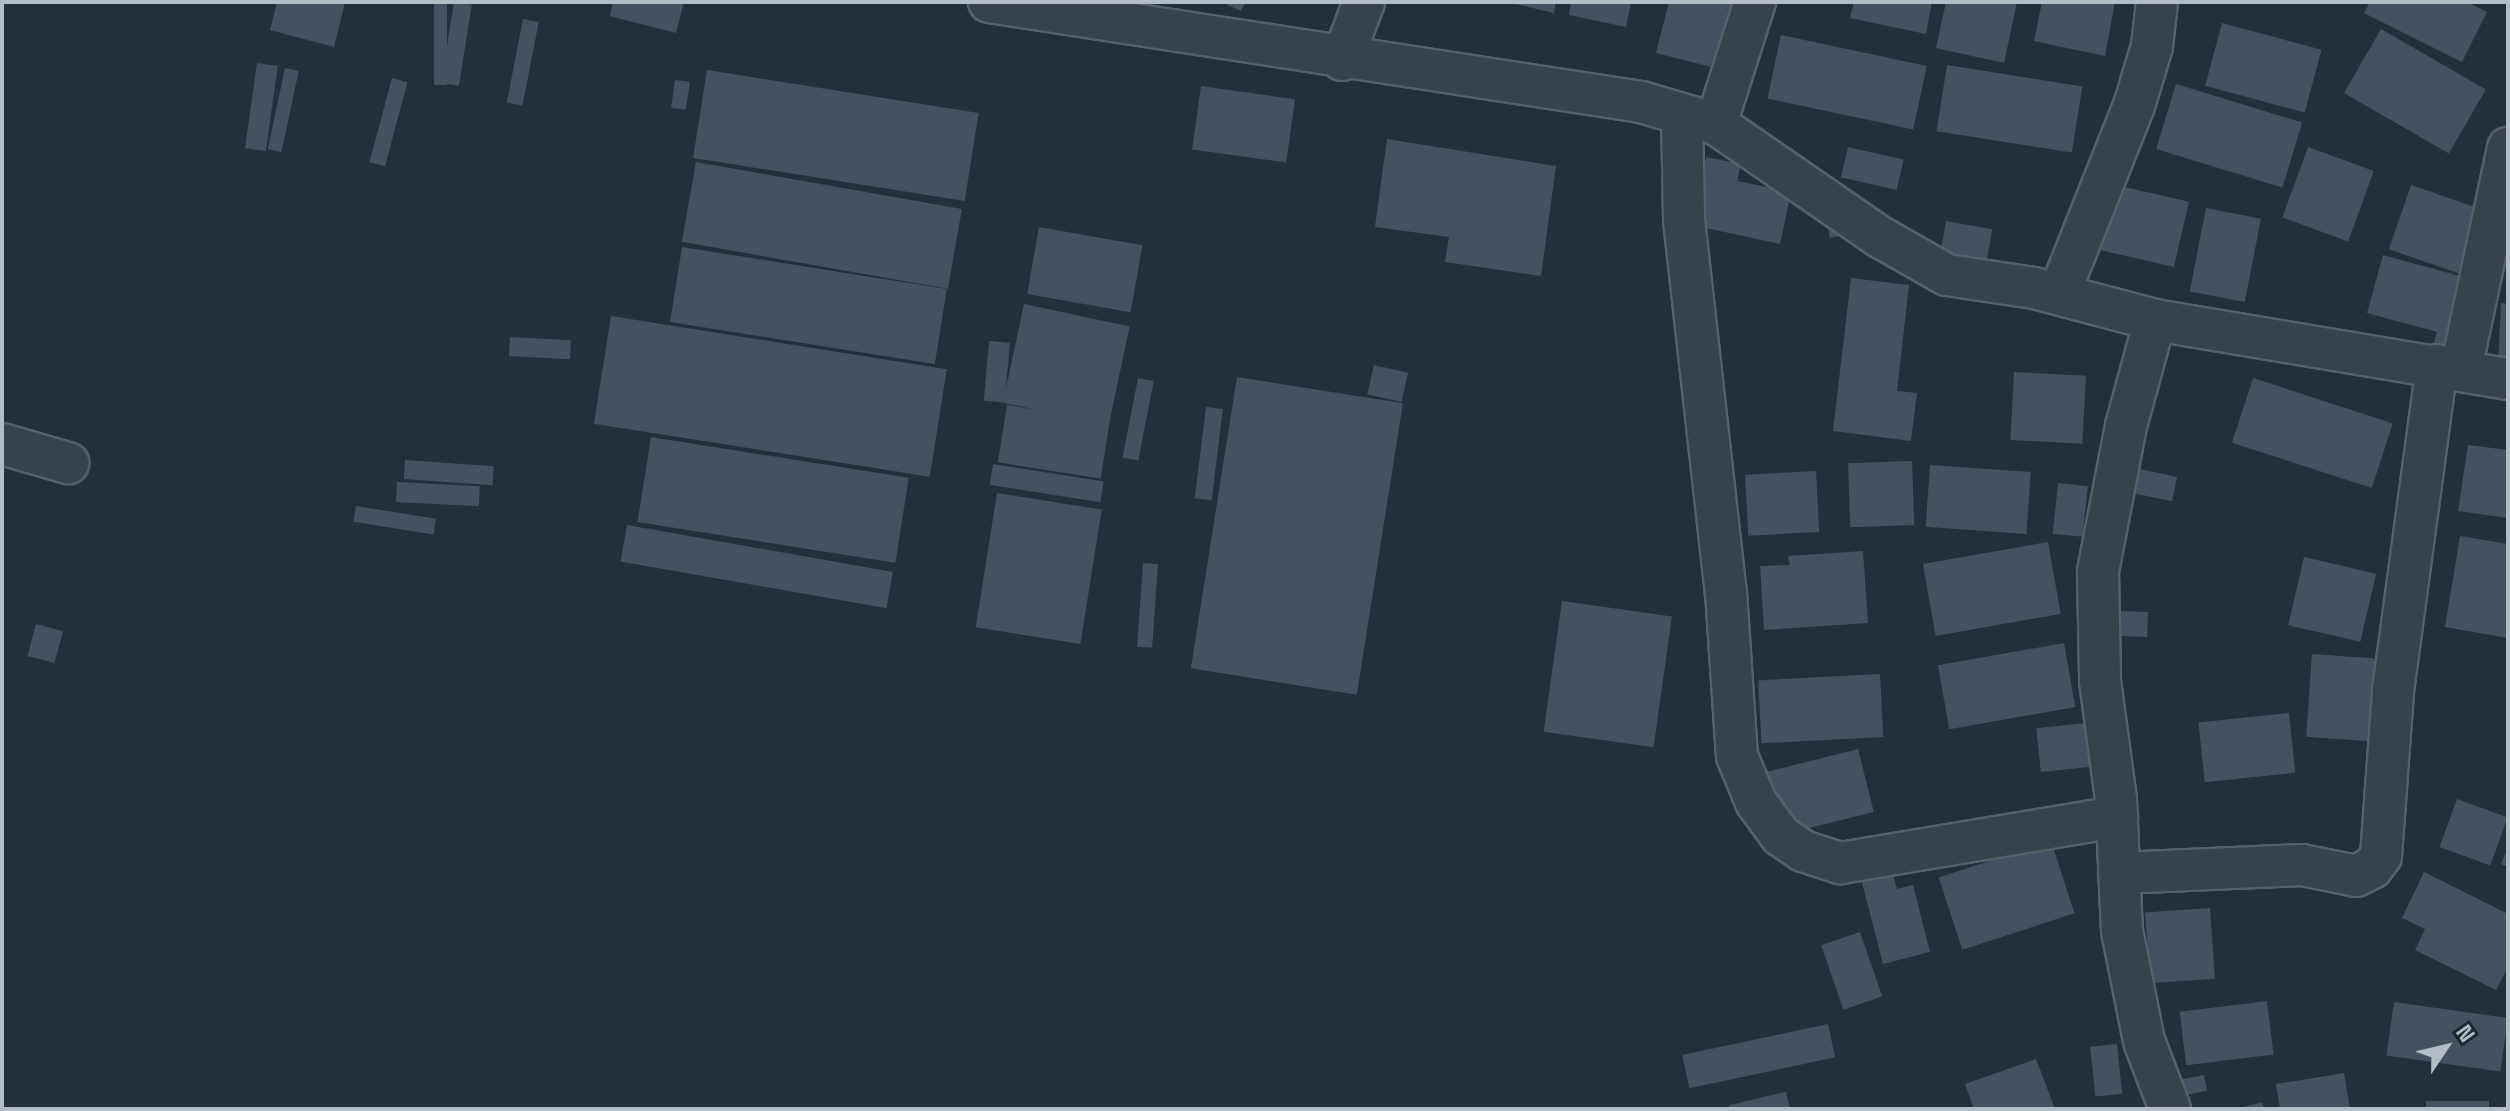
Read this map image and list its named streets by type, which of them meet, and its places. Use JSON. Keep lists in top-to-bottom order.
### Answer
{
  "north": "top right"
}
